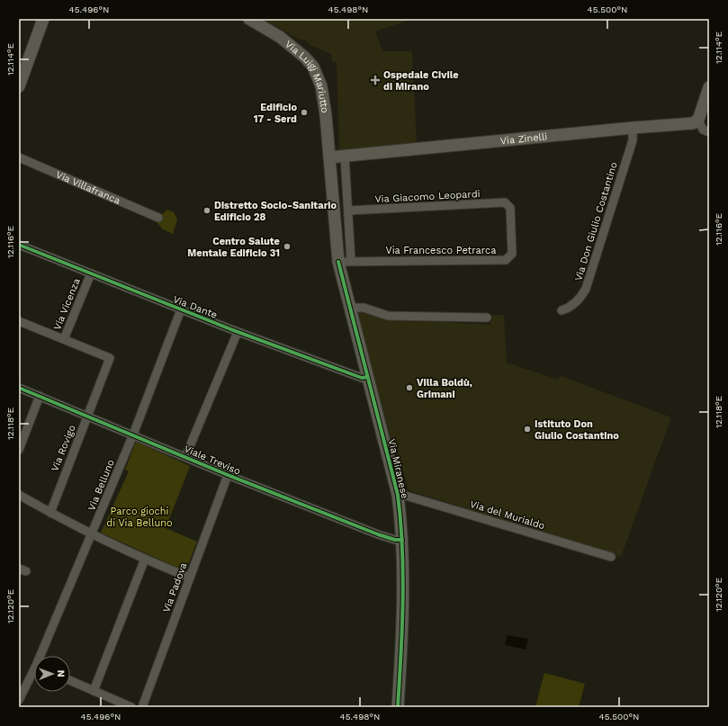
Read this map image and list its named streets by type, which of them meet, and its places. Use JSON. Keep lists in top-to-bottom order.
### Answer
{
  "streets": {
    "main road": ["Via Luigi Mariutto", "Via Zinelli", "Via Miranese"],
    "street": [
      "Via Villafranca",
      "Via Giacomo Leopardi",
      "Via Don Giulio Costantino",
      "Via Francesco Petrarca",
      "Via Vicenza",
      "Via Dante",
      "Via Rovigo",
      "Viale Treviso",
      "Via Belluno",
      "Via del Murialdo",
      "Via Padova"
    ]
  },
  "crossings": [
    ["Via Luigi Mariutto", "Via Zinelli"],
    ["Via Luigi Mariutto", "Via Miranese"],
    ["Via Zinelli", "Via Don Giulio Costantino"],
    ["Via Zinelli", "Via Miranese"],
    ["Via Giacomo Leopardi", "Via Francesco Petrarca"],
    ["Via Francesco Petrarca", "Via Miranese"],
    ["Via Vicenza", "Via Dante"],
    ["Via Vicenza", "Via Rovigo"],
    ["Via Dante", "Via Miranese"],
    ["Via Dante", "Via Belluno"],
    ["Via Rovigo", "Viale Treviso"],
    ["Viale Treviso", "Via Miranese"],
    ["Viale Treviso", "Via Belluno"],
    ["Viale Treviso", "Via Padova"],
    ["Via Miranese", "Via del Murialdo"]
  ],
  "parks": ["Parco giochi di Via Belluno"],
  "places": {
    "health": ["Ospedale Civile di Mirano"],
    "other": [
      "Edificio 17 - Serd",
      "Distretto Socio-Sanitario Edificio 28",
      "Centro Salute Mentale Edificio 31",
      "Villa Boldù, Grimani",
      "Istituto Don Giulio Costantino"
    ]
  },
  "north": "right",
  "coordinates": [
    "45.496°N",
    "45.498°N",
    "45.500°N",
    "12.114°E",
    "12.116°E",
    "12.118°E",
    "12.120°E"
  ]
}
